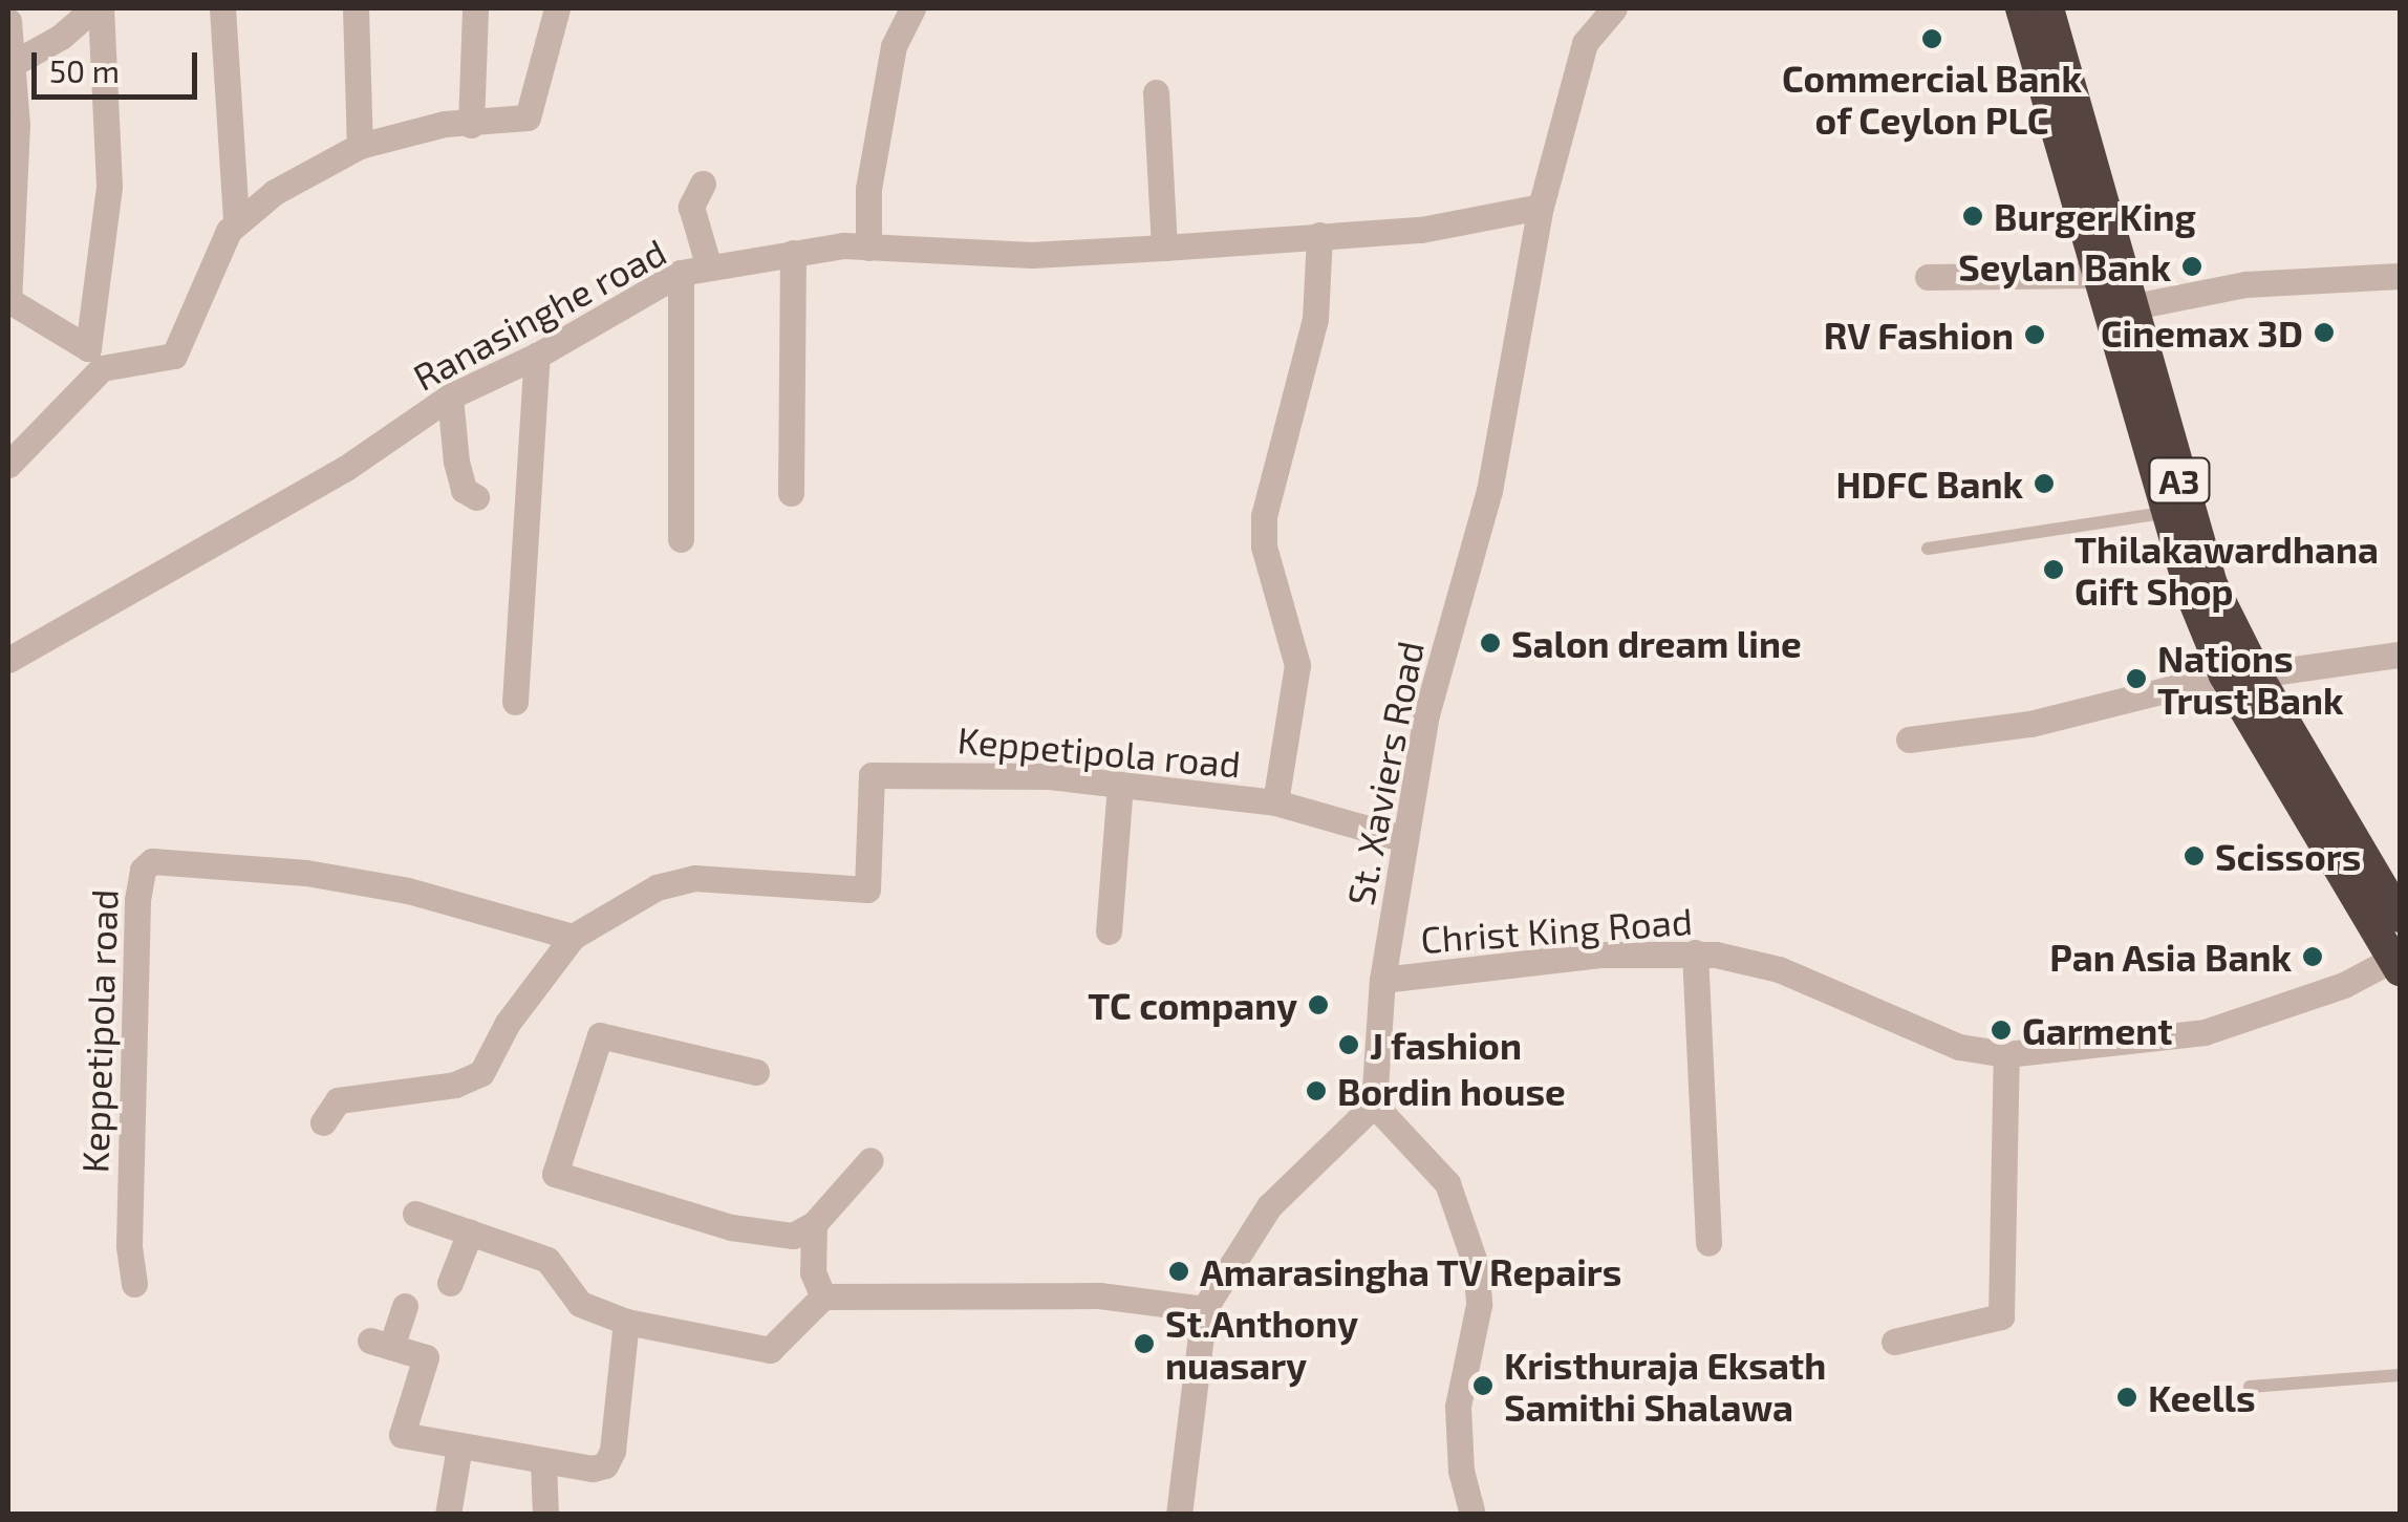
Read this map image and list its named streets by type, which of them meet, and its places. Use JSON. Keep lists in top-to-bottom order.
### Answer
{
  "streets": {
    "highway": ["A3"],
    "street": [
      "Ranasinghe road",
      "Keppetipola road",
      "St. Xaviers Road",
      "Christ King Road"
    ]
  },
  "crossings": [
    ["Ranasinghe road", "St. Xaviers Road"],
    ["A3", "Christ King Road"],
    ["Keppetipola road", "St. Xaviers Road"],
    ["St. Xaviers Road", "Christ King Road"]
  ],
  "places": [
    "Commercial Bank of Ceylon PLC",
    "Burger King",
    "Seylan Bank",
    "Cinemax 3D",
    "RV Fashion",
    "HDFC Bank",
    "Thilakawardhana Gift Shop",
    "Salon dream line",
    "Nations Trust Bank",
    "Scissors",
    "Pan Asia Bank",
    "TC company",
    "Garment",
    "J fashion",
    "Bordin house",
    "Amarasingha TV Repairs",
    "St.Anthony nuasary",
    "Kristhuraja Eksath Samithi Shalawa",
    "Keells"
  ],
  "scale_bar": "50 m"
}
